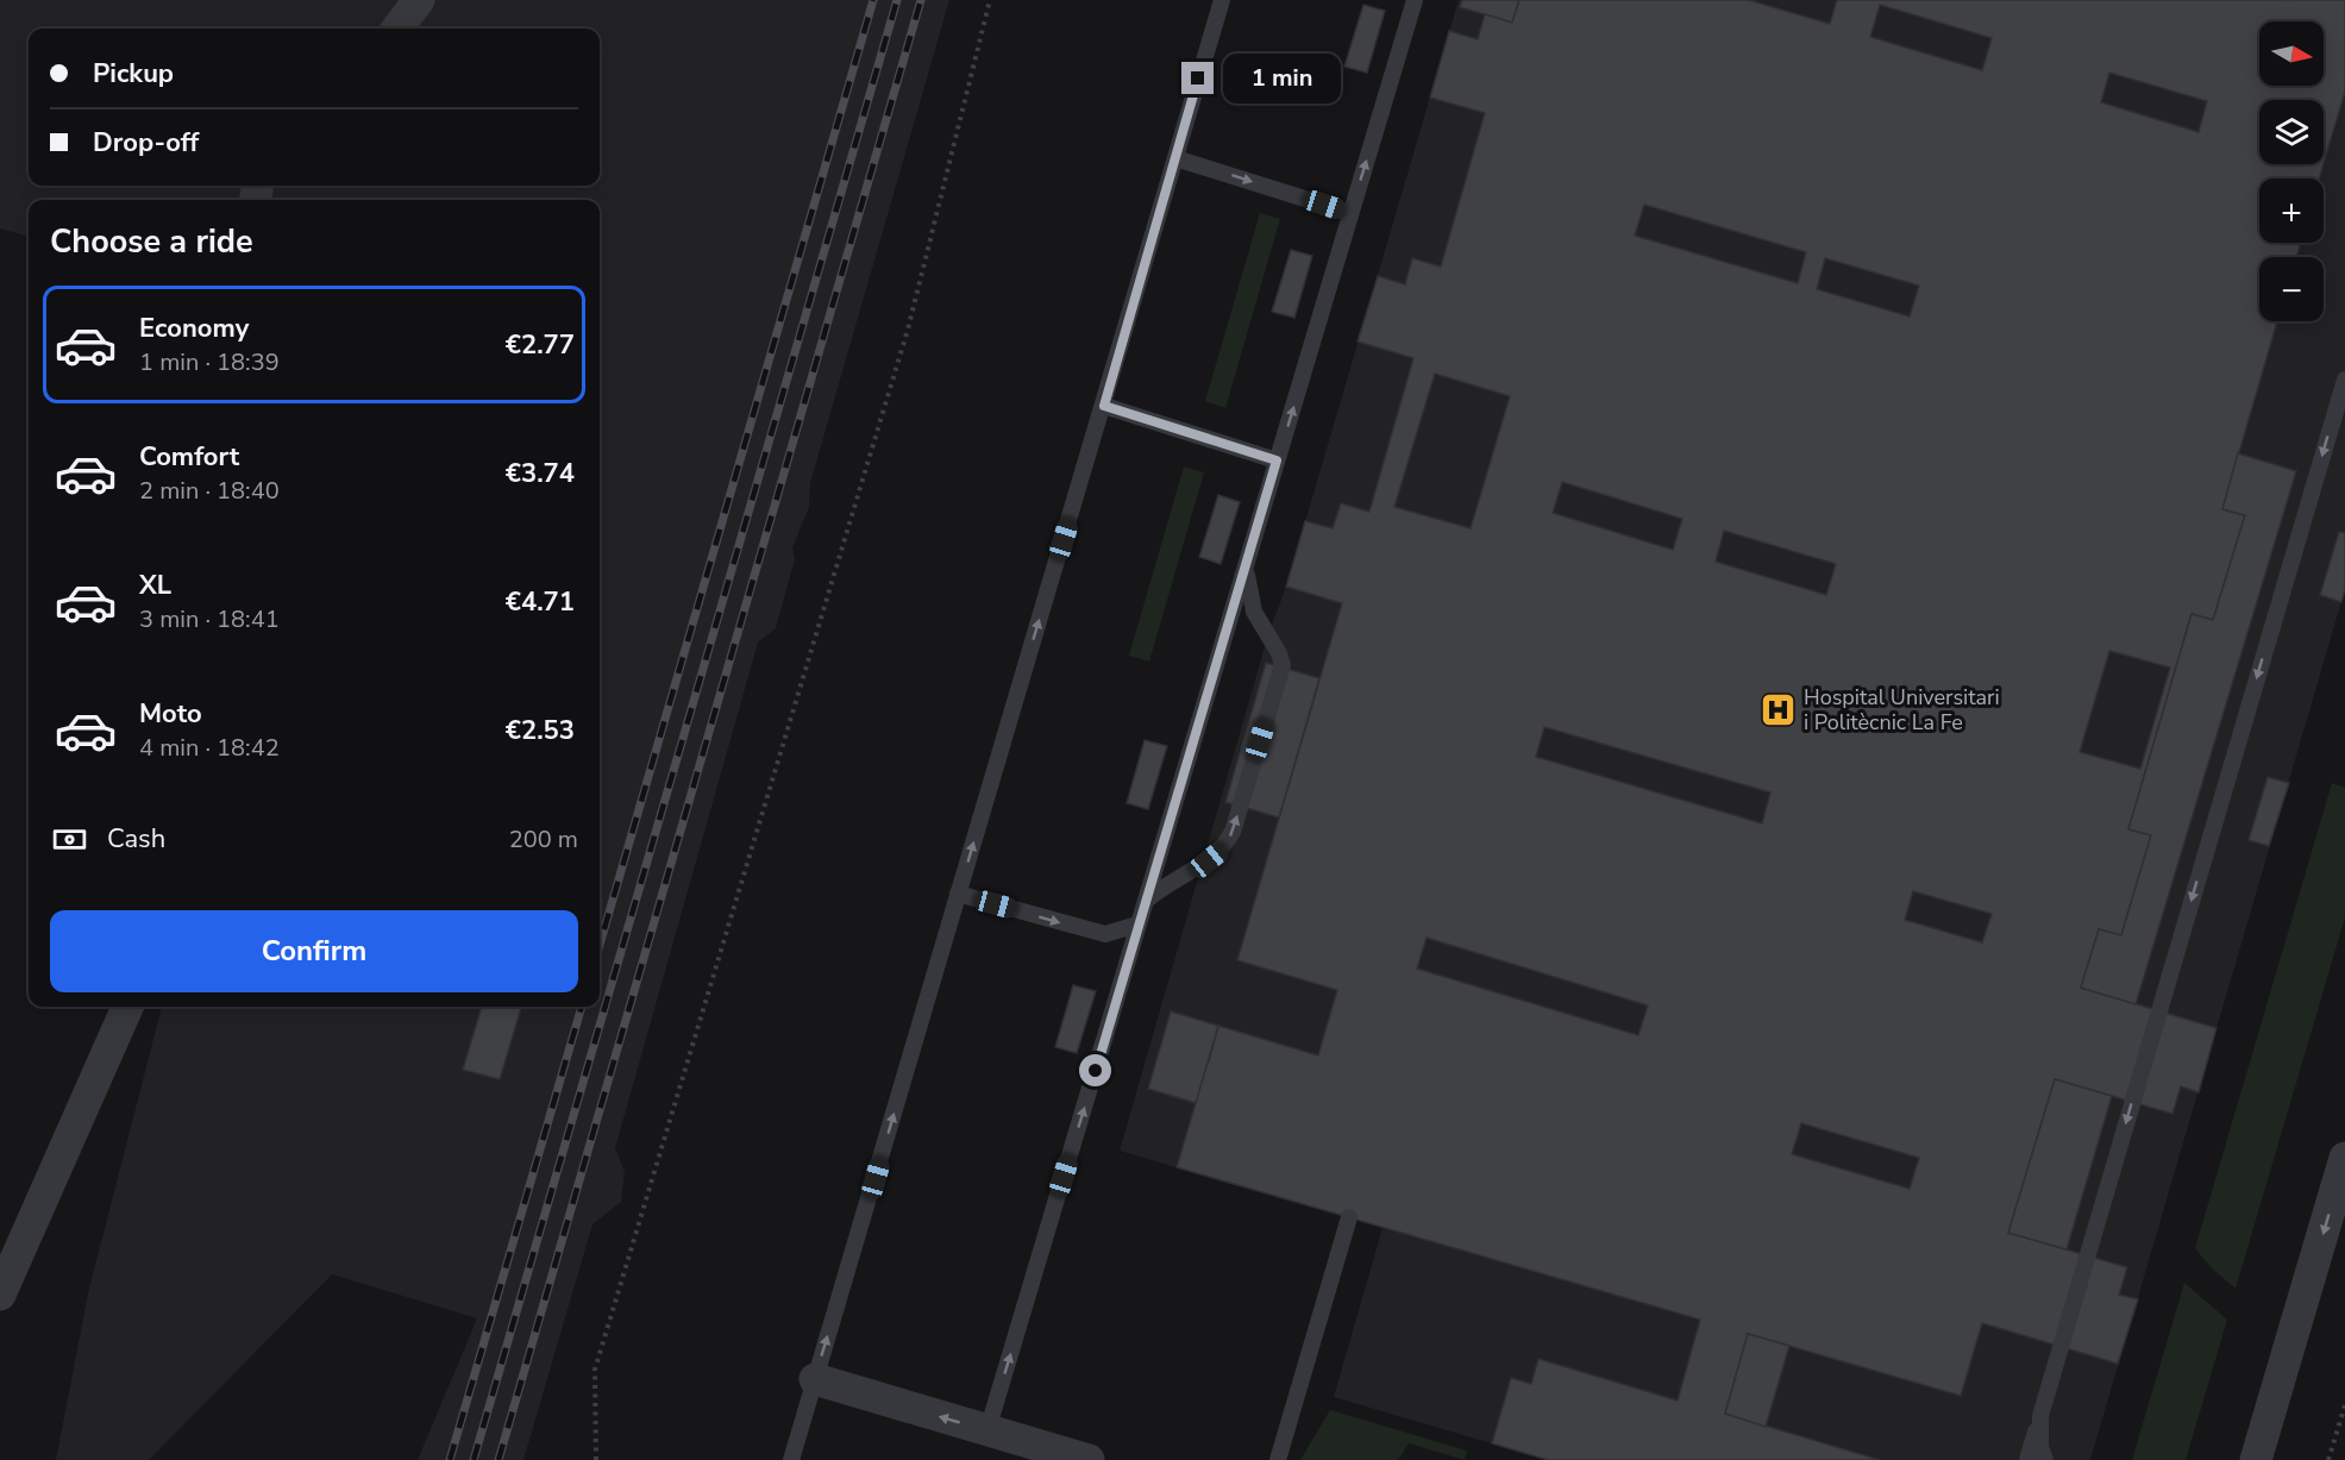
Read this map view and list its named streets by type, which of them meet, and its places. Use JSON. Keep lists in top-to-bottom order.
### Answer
{
  "places": {
    "hospital": ["Hospital Universitari i Politècnic La Fe"]
  },
  "north": "right",
  "page": {
    "map_buttons": ["+", "−"],
    "banner": ["Pickup", "Drop-off"],
    "bubble": "1 min",
    "heading": "Choose a ride",
    "list": [
      {
        "name": "Economy",
        "note": "1 min · 18:39",
        "value": "€2.77"
      },
      {
        "name": "Comfort",
        "note": "2 min · 18:40",
        "value": "€3.74"
      },
      {
        "name": "XL",
        "note": "3 min · 18:41",
        "value": "€4.71"
      },
      {
        "name": "Moto",
        "note": "4 min · 18:42",
        "value": "€2.53"
      }
    ],
    "pay": ["Cash", "200 m"],
    "buttons": "Confirm"
  }
}
